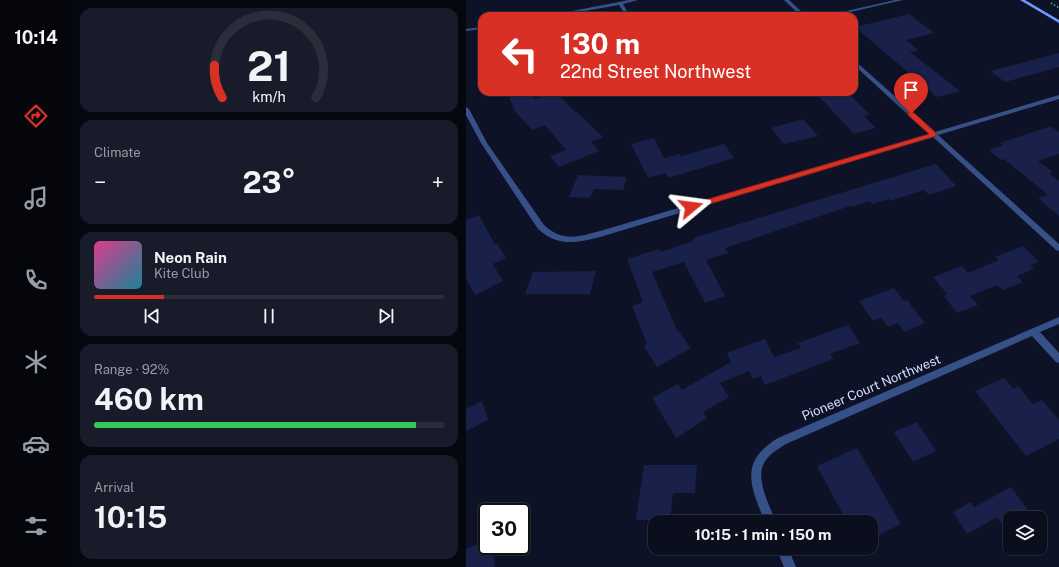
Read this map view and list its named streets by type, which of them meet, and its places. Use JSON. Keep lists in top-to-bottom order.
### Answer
{
  "streets": {
    "street": ["Pioneer Court Northwest"]
  },
  "page": {
    "tabs": "10:14",
    "turn": ["130 m", "22nd Street Northwest"],
    "tile": [
      "Climate",
      ["Range · 92%", "460 km"],
      ["Arrival", "10:15"]
    ],
    "heat": ["−", "23°", "+"],
    "song": ["Neon Rain", "Kite Club"],
    "limit": "30",
    "trip": "10:15 · 1 min · 150 m",
    "gauge": ["21", "km/h"]
  }
}
